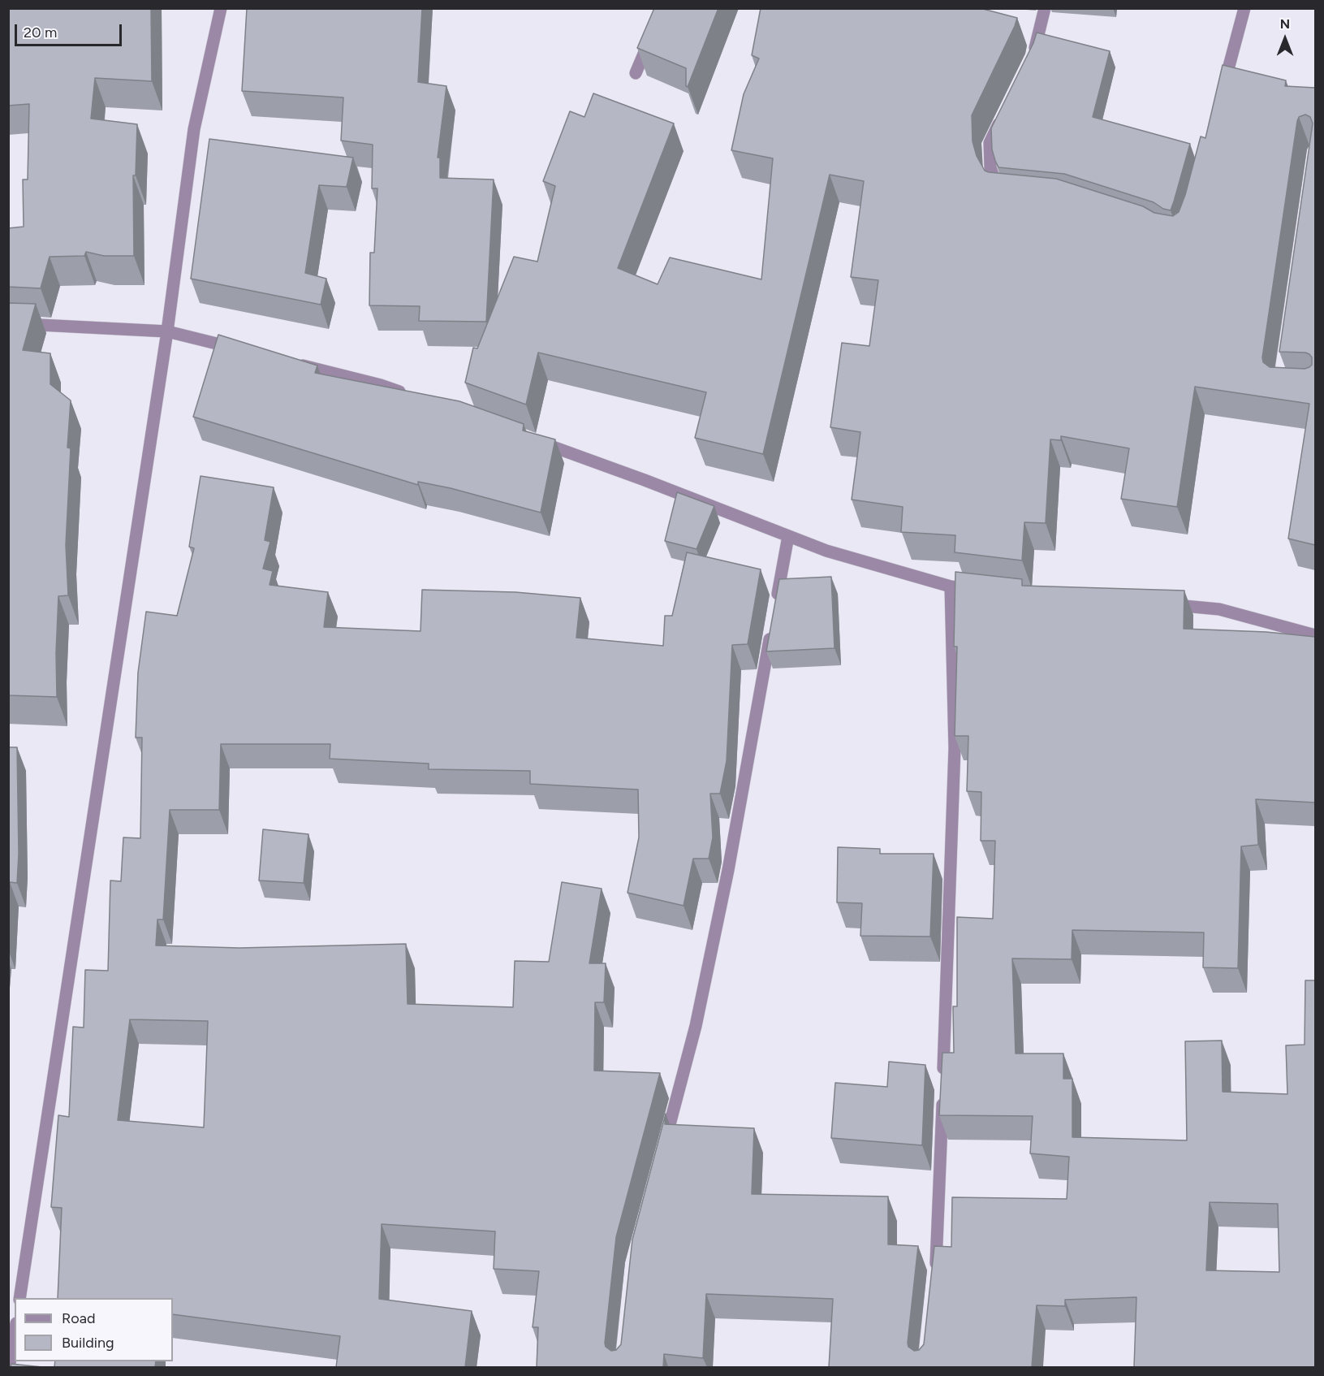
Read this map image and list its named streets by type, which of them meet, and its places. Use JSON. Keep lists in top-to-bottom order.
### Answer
{
  "legend": ["Road", "Building"],
  "scale_bar": "20 m",
  "north": "top"
}
